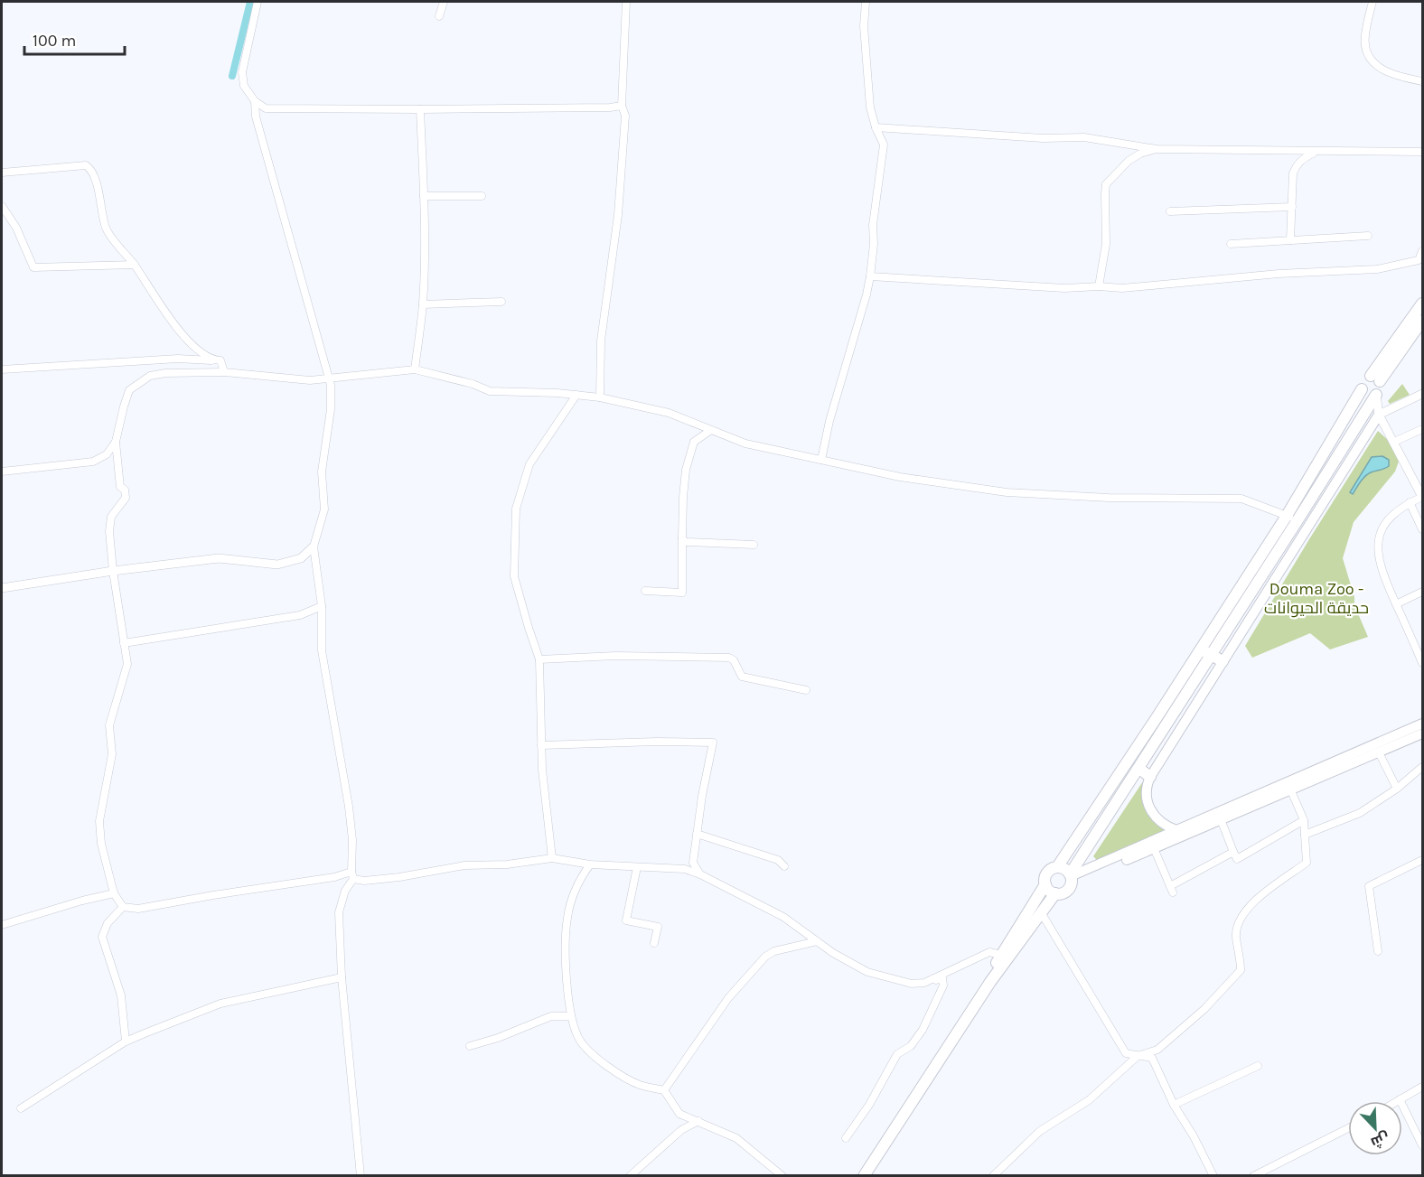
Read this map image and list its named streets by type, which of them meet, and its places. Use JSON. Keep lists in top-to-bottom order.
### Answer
{
  "parks": ["Douma Zoo - حديقة الحيوانات"],
  "scale_bar": "100 m",
  "north": "bottom right"
}
